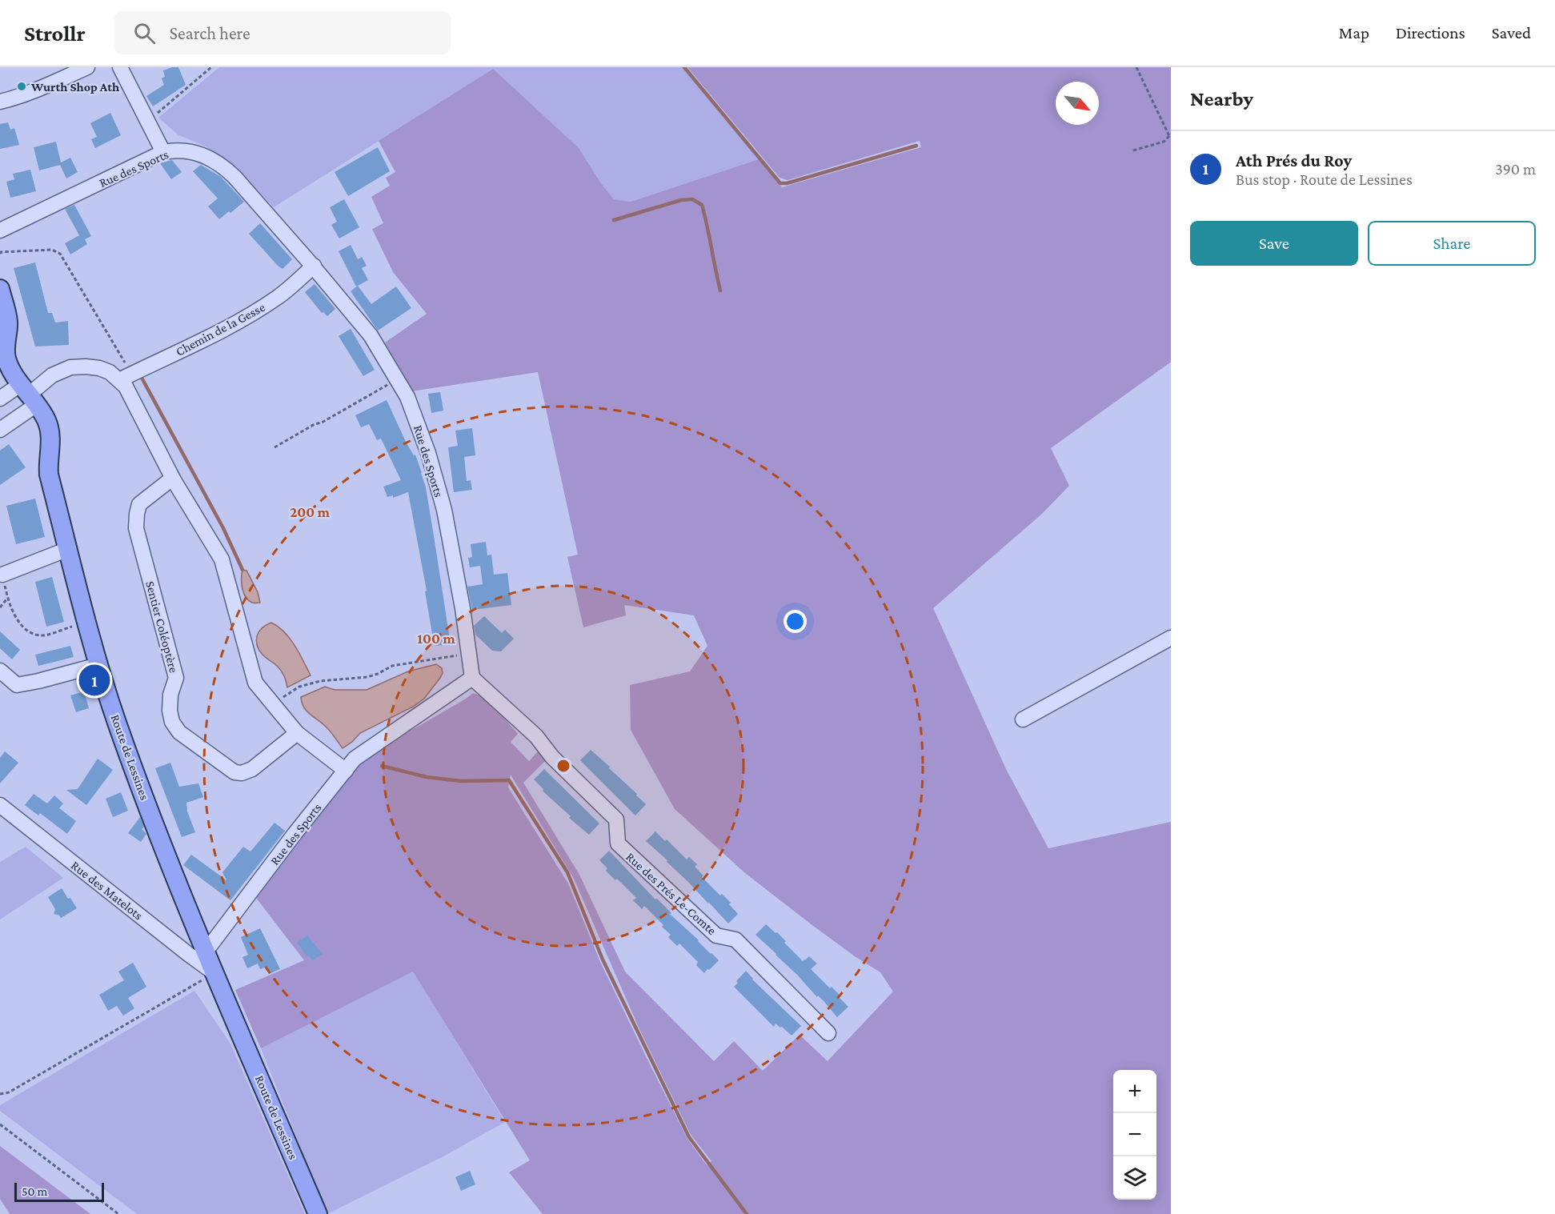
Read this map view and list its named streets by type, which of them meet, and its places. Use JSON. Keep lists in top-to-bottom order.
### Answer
{
  "streets": {
    "main road": ["Route de Lessines"],
    "street": [
      "Rue des Sports",
      "Chemin de la Gesse",
      "Sentier Coléoptère",
      "Rue des Matelots",
      "Rue des Prés Le-Comte"
    ]
  },
  "crossings": [
    ["Rue des Sports", "Chemin de la Gesse"],
    ["Rue des Sports", "Route de Lessines"],
    ["Rue des Sports", "Rue des Prés Le-Comte"],
    ["Route de Lessines", "Rue des Matelots"]
  ],
  "places": ["Wurth Shop Ath"],
  "scale_bar": "50 m",
  "north": "bottom right",
  "page": {
    "header": "Strollr",
    "search": "Search here",
    "nav": ["Map", "Directions", "Saved"],
    "heading": "Nearby",
    "list": [
      {
        "mark": "1",
        "name": "Ath Prés du Roy",
        "note": "Bus stop · Route de Lessines",
        "value": "390 m"
      }
    ],
    "buttons": ["Save", "Share"],
    "pins": "1",
    "map_buttons": ["+", "−"],
    "scale": "50 m"
  },
  "rings": ["200 m", "100 m"]
}
